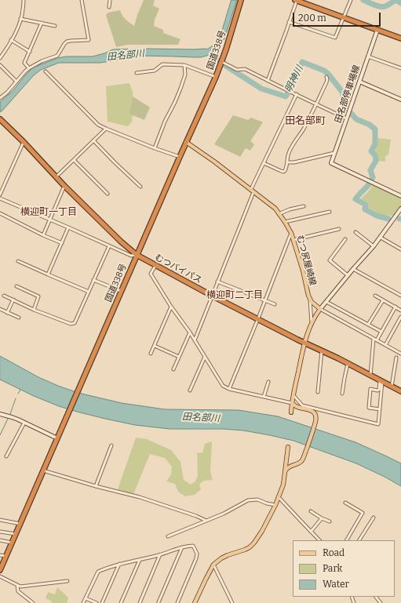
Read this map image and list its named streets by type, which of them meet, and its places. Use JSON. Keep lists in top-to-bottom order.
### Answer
{
  "streets": {
    "highway": ["国道338号", "むつバイパス"],
    "main road": ["むつ尻屋崎線"],
    "street": ["田名部停車場線"]
  },
  "crossings": [
    ["国道338号", "むつ尻屋崎線"],
    ["国道338号", "むつバイパス"]
  ],
  "districts": ["田名部町", "横迎町一丁目", "横迎町二丁目"],
  "water": ["田名部川", "明神川"],
  "legend": ["Road", "Park", "Water"],
  "scale_bar": "200 m"
}
